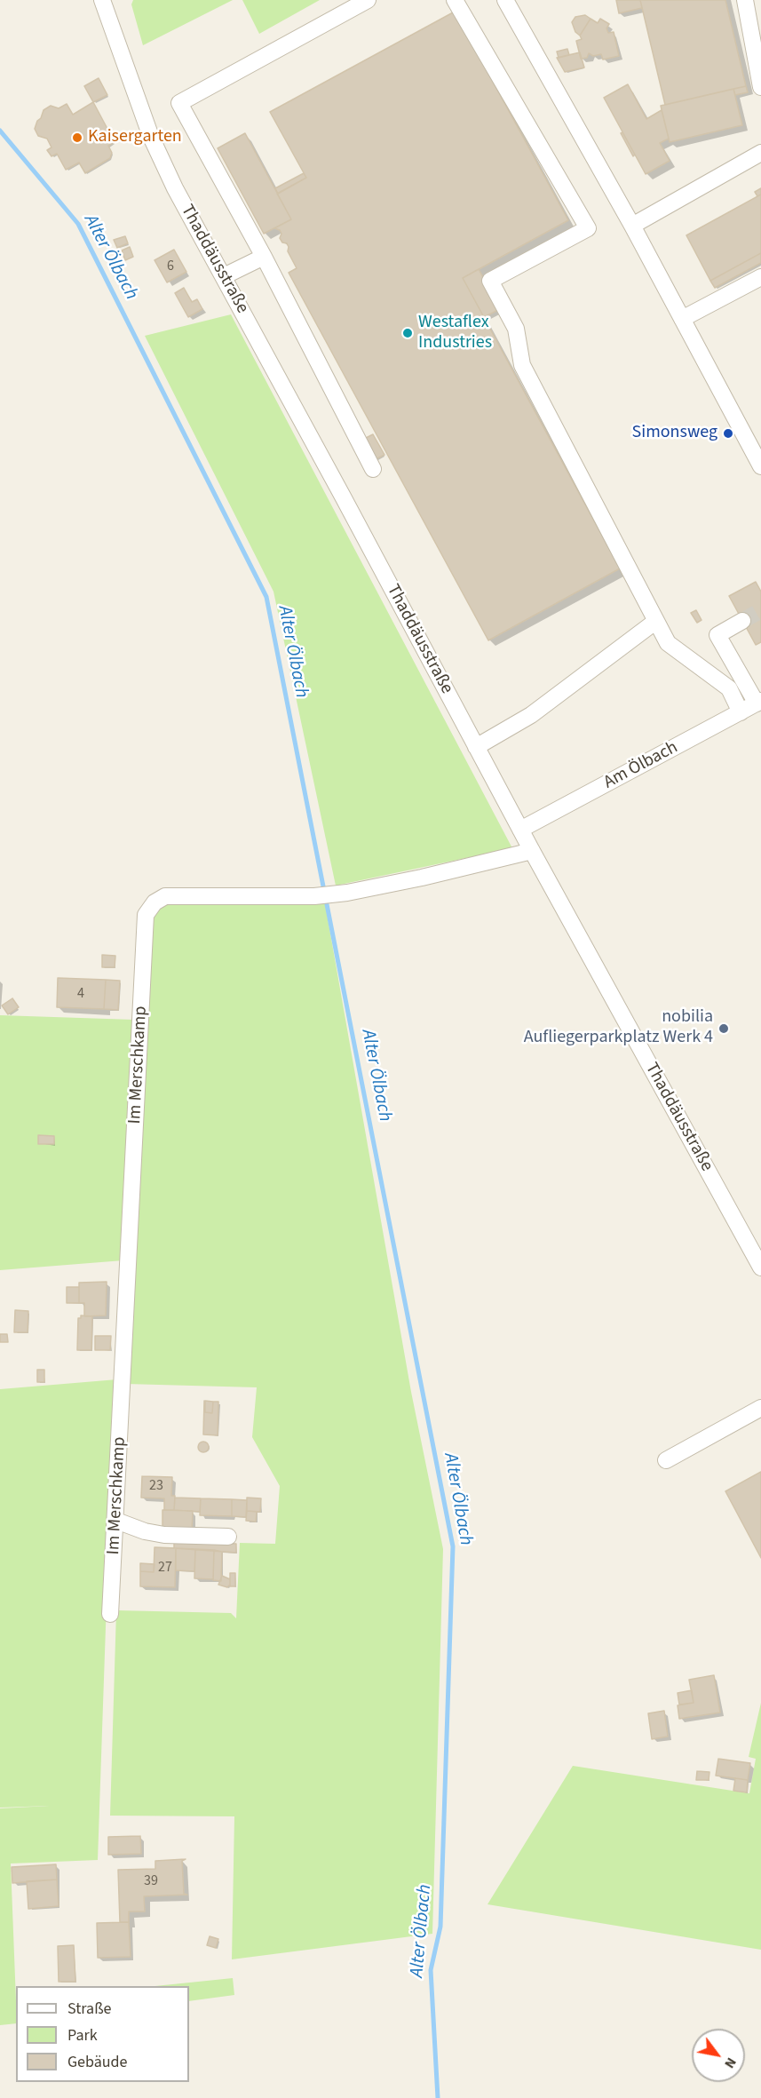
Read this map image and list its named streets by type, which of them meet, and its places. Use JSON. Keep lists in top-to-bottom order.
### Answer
{
  "streets": {
    "street": ["Thaddäusstraße", "Am Ölbach", "Im Merschkamp"]
  },
  "crossings": [
    ["Thaddäusstraße", "Am Ölbach"],
    ["Thaddäusstraße", "Im Merschkamp"]
  ],
  "water": ["Alter Ölbach"],
  "places": [
    "Kaisergarten",
    "Westaflex Industries",
    "Simonsweg",
    "nobilia Aufliegerparkplatz Werk 4"
  ],
  "house_numbers": [
    "6",
    "4",
    "23",
    "27",
    "39"
  ],
  "legend": ["Straße", "Park", "Gebäude"],
  "north": "bottom right"
}
